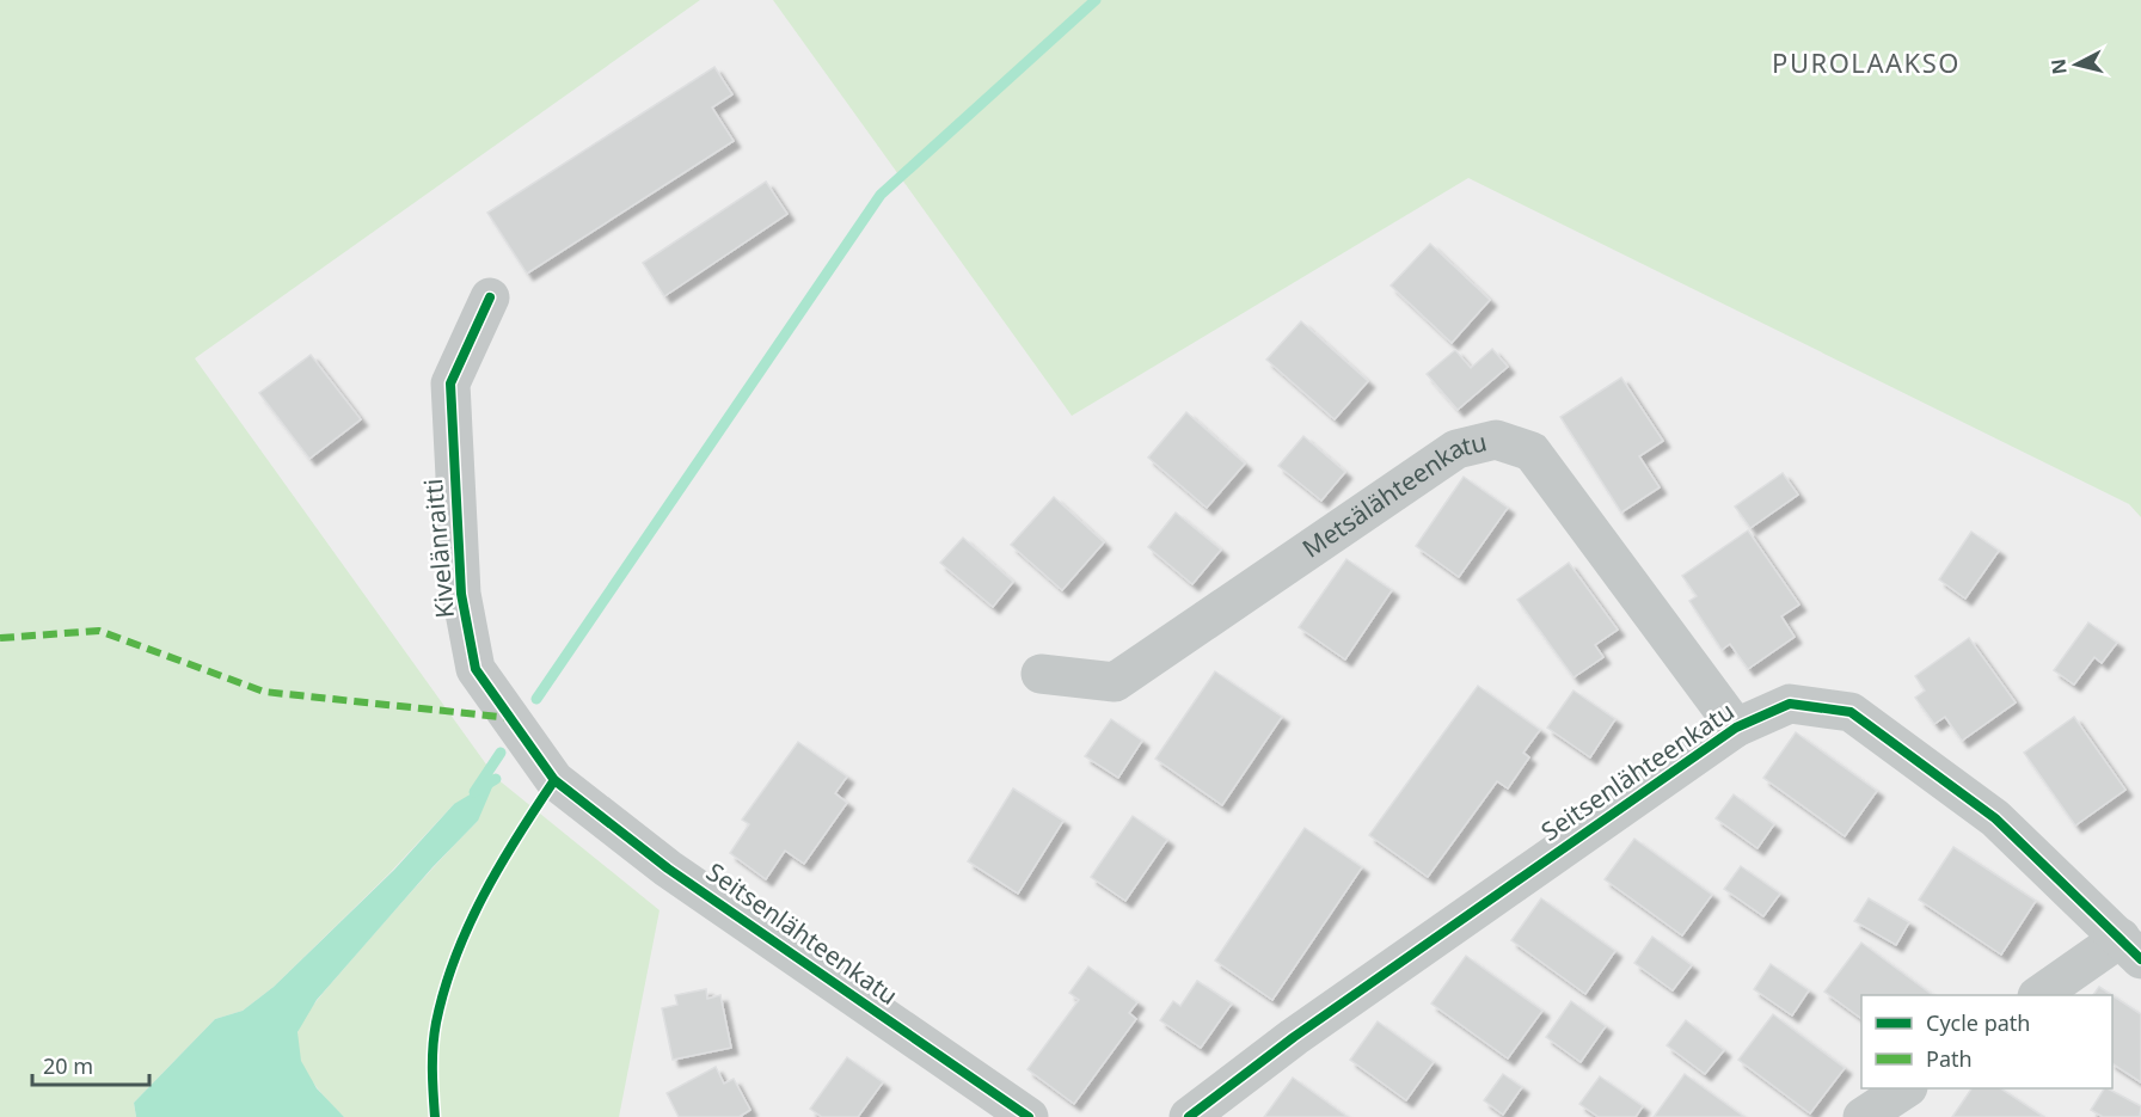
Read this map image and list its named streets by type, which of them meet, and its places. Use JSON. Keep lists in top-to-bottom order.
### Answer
{
  "streets": {
    "street": ["Metsälähteenkatu", "Kivelänraitti", "Seitsenlähteenkatu"]
  },
  "crossings": [
    ["Metsälähteenkatu", "Seitsenlähteenkatu"],
    ["Kivelänraitti", "Seitsenlähteenkatu"]
  ],
  "districts": ["PUROLAAKSO"],
  "legend": ["Cycle path", "Path"],
  "scale_bar": "20 m",
  "north": "left"
}
